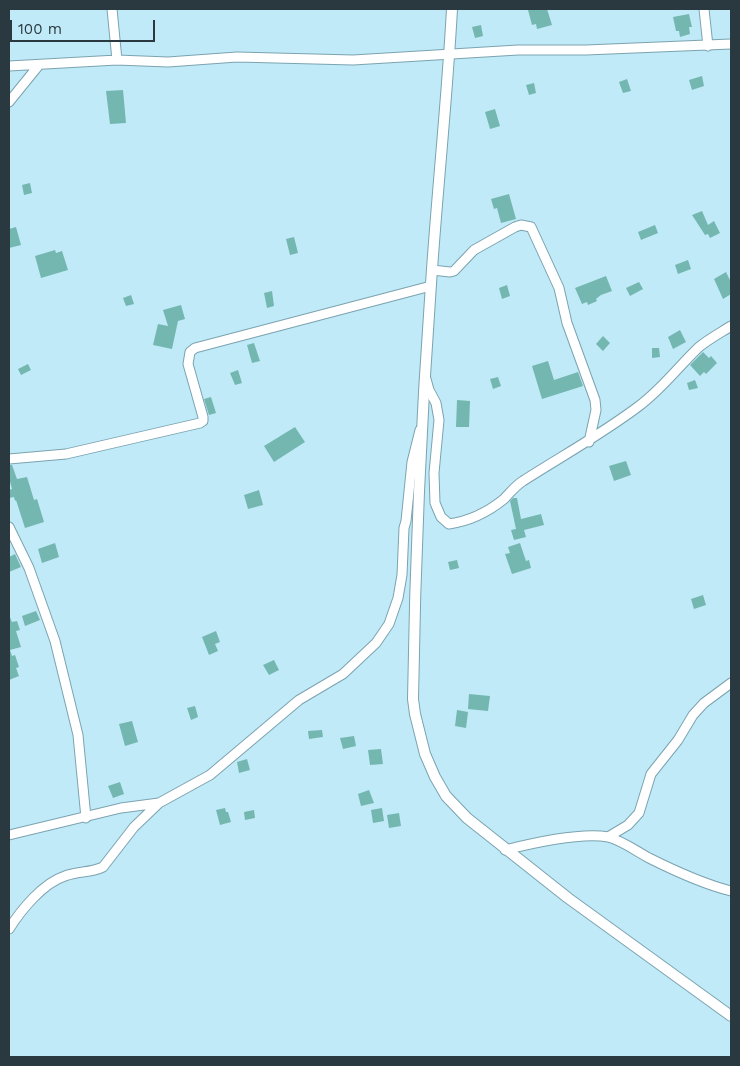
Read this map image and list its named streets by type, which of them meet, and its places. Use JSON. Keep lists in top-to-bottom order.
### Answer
{
  "scale_bar": "100 m"
}
